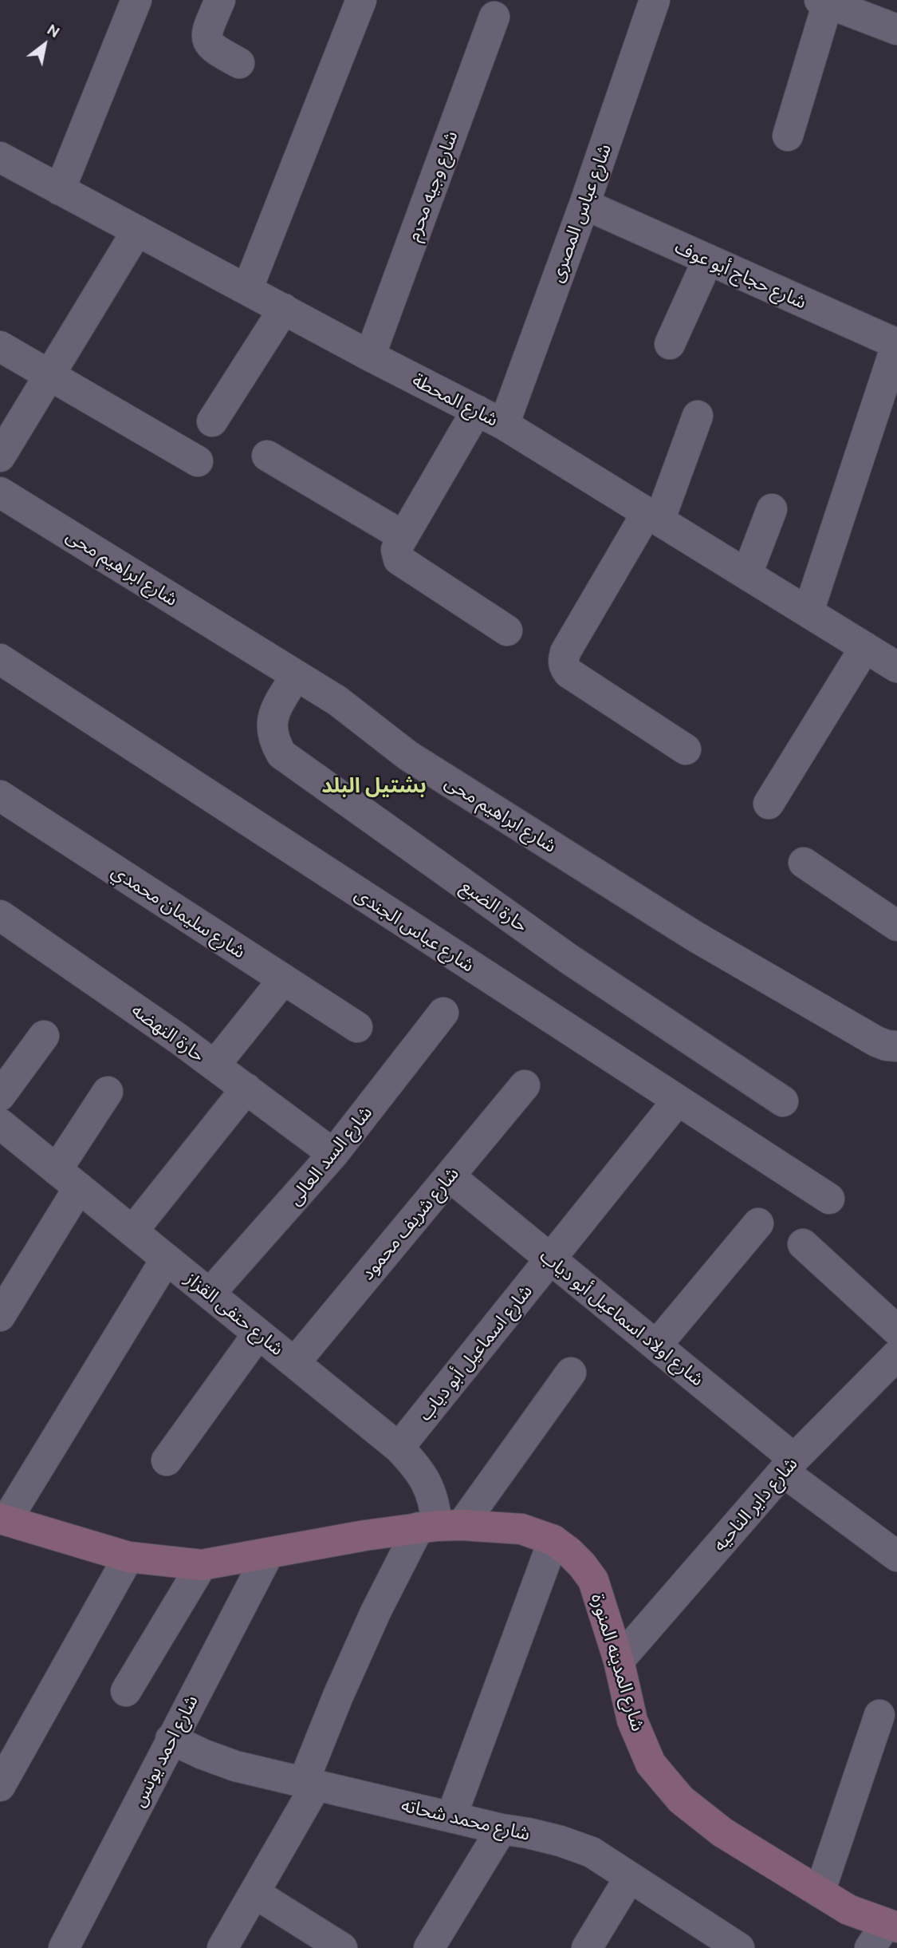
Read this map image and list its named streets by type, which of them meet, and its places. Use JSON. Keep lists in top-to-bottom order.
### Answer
{
  "streets": {
    "street": [
      "شارع وجيه محرم",
      "شارع عباس المصرى",
      "شارع حجاج أبو عوف",
      "شارع المحطة",
      "شارع ابراهيم محى",
      "حارة الضبع",
      "شارع سليمان محمدي",
      "شارع عباس الجندى",
      "حارة النهضه",
      "شارع السد العالى",
      "شارع شريف محمود",
      "شارع حنفى القزاز",
      "شارع اولاد اسماعيل أبو دياب",
      "شارع اسماعيل أبو دياب",
      "شارع داير الناحيه",
      "شارع المدينه المنورة",
      "شارع احمد يونس",
      "شارع محمد شحاته"
    ]
  },
  "crossings": [
    ["شارع وجيه محرم", "شارع المحطة"],
    ["شارع عباس المصرى", "شارع حجاج أبو عوف"],
    ["شارع عباس المصرى", "شارع المحطة"],
    ["شارع ابراهيم محى", "حارة الضبع"],
    ["شارع عباس الجندى", "شارع اسماعيل أبو دياب"],
    ["حارة النهضه", "شارع السد العالى"],
    ["شارع السد العالى", "شارع حنفى القزاز"],
    ["شارع شريف محمود", "شارع حنفى القزاز"],
    ["شارع شريف محمود", "شارع اولاد اسماعيل أبو دياب"],
    ["شارع حنفى القزاز", "شارع اسماعيل أبو دياب"],
    ["شارع حنفى القزاز", "شارع المدينه المنورة"],
    ["شارع اولاد اسماعيل أبو دياب", "شارع اسماعيل أبو دياب"],
    ["شارع اولاد اسماعيل أبو دياب", "شارع داير الناحيه"],
    ["شارع داير الناحيه", "شارع المدينه المنورة"],
    ["شارع المدينه المنورة", "شارع احمد يونس"],
    ["شارع احمد يونس", "شارع محمد شحاته"]
  ],
  "districts": ["بشتيل البلد"],
  "north": "top right"
}
